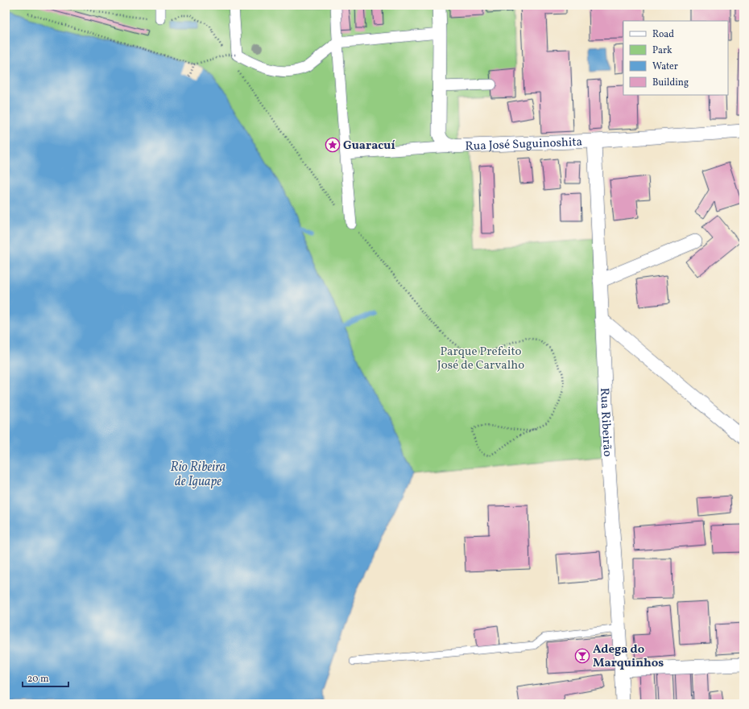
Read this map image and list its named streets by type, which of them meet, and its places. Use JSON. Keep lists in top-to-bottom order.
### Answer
{
  "streets": {
    "street": ["Rua José Suguinoshita", "Rua Ribeirão"]
  },
  "crossings": [
    ["Rua José Suguinoshita", "Rua Ribeirão"]
  ],
  "water": ["Rio Ribeira de Iguape"],
  "parks": ["Parque Prefeito José de Carvalho"],
  "places": {
    "place": ["Guaracuí"],
    "bar": ["Adega do Marquinhos"]
  },
  "legend": [
    "Road",
    "Park",
    "Water",
    "Building"
  ],
  "scale_bar": "20 m"
}
